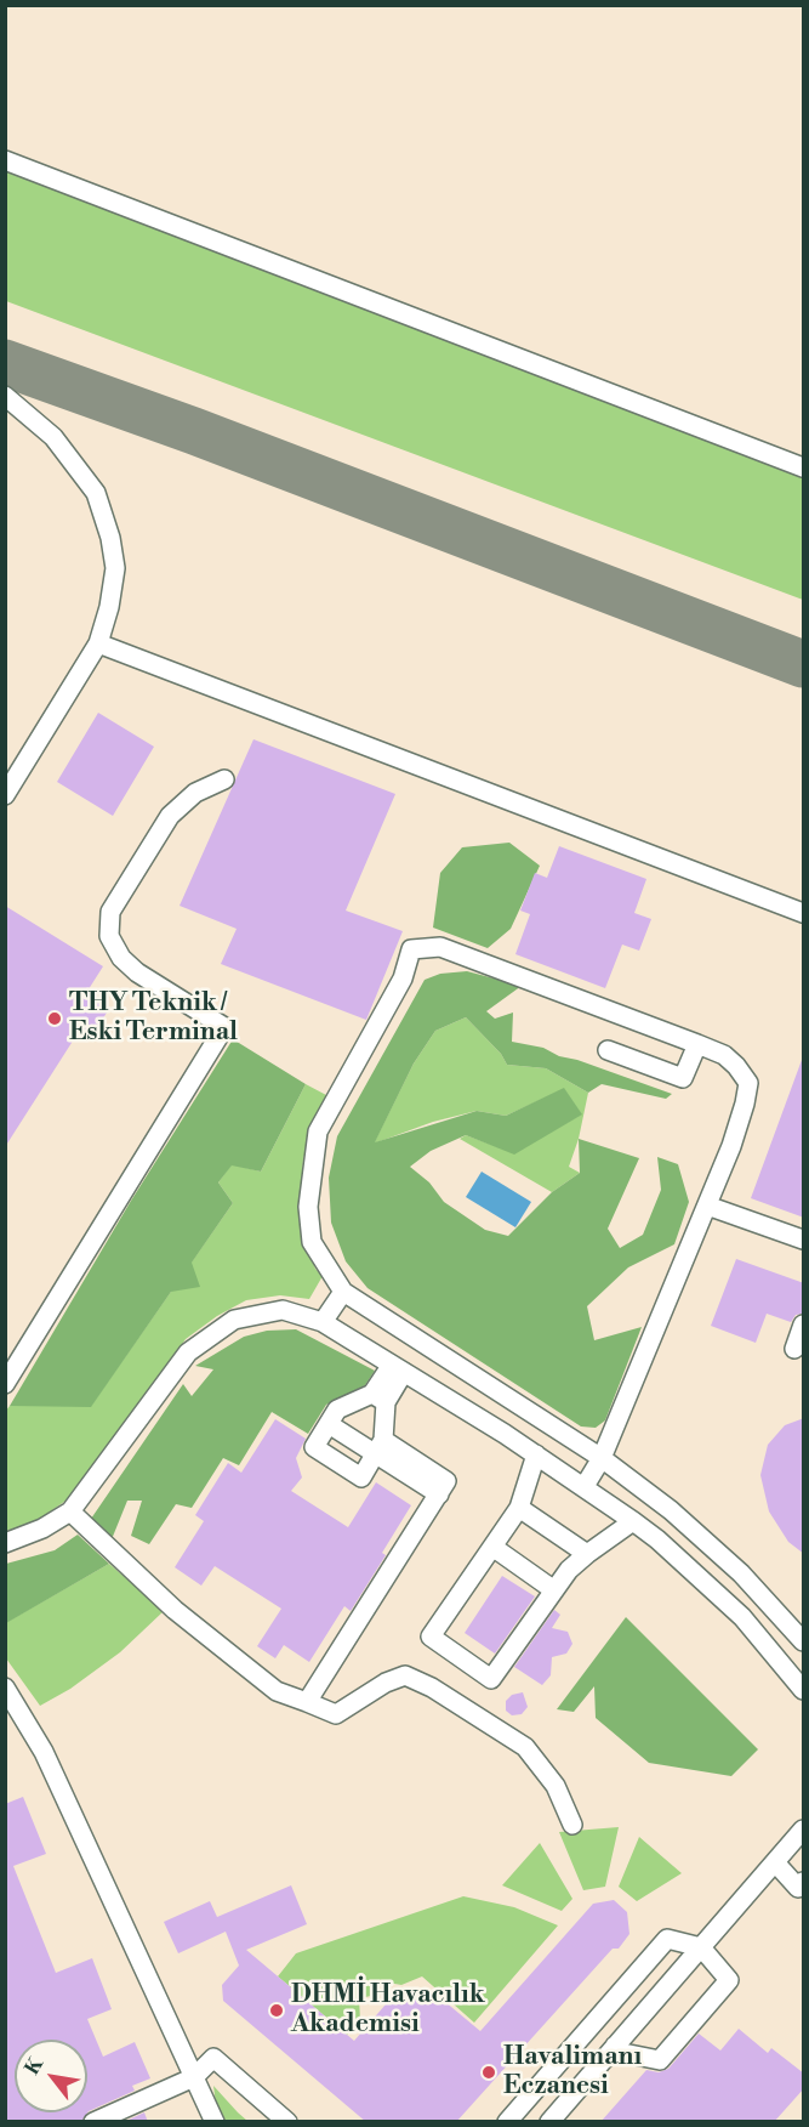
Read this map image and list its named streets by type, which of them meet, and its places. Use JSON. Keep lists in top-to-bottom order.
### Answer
{
  "places": ["THY Teknik / Eski Terminal", "DHMİ Havacılık Akademisi", "Havalimanı Eczanesi"],
  "north": "top left"
}
